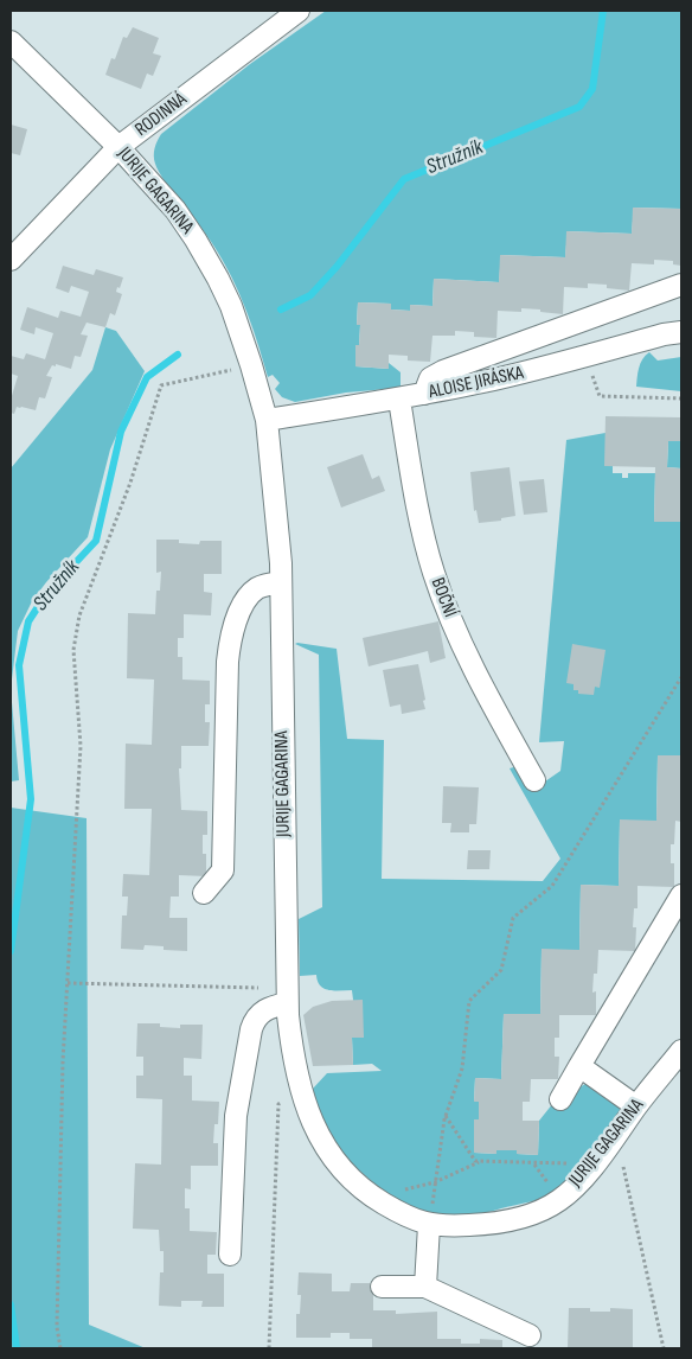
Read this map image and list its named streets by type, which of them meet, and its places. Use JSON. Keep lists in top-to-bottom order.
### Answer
{
  "streets": {
    "street": [
      "RODINNÁ",
      "JURIJE GAGARINA",
      "ALOISE JIRÁSKA",
      "BOČNÍ"
    ]
  },
  "crossings": [
    ["RODINNÁ", "JURIJE GAGARINA"],
    ["JURIJE GAGARINA", "ALOISE JIRÁSKA"],
    ["ALOISE JIRÁSKA", "BOČNÍ"]
  ],
  "water": ["Stružník"]
}
